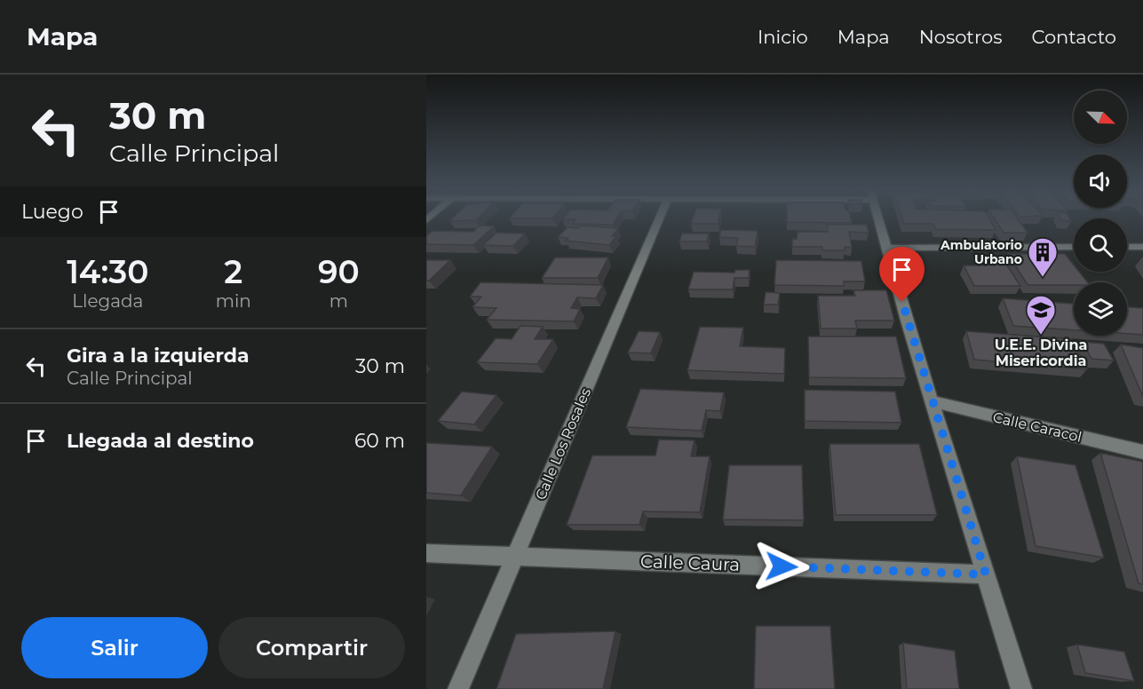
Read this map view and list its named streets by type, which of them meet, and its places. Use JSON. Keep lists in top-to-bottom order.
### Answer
{
  "streets": {
    "street": ["Calle Caracol", "Calle Los Rosales", "Calle Caura"]
  },
  "crossings": [
    ["Calle Los Rosales", "Calle Caura"]
  ],
  "places": {
    "building": ["Ambulatorio Urbano"],
    "school or university": ["U.E.E. Divina Misericordia"]
  },
  "north": "bottom right",
  "page": {
    "header": "Mapa",
    "nav": [
      "Inicio",
      "Mapa",
      "Nosotros",
      "Contacto"
    ],
    "turn": ["30 m", "Calle Principal"],
    "then": "Luego",
    "eta": [
      "14:30",
      "Llegada",
      "2",
      "min",
      "90",
      "m"
    ],
    "list": [
      {
        "name": "Gira a la izquierda",
        "note": "Calle Principal",
        "value": "30 m"
      },
      {
        "name": "Llegada al destino",
        "value": "60 m"
      }
    ],
    "buttons": ["Salir", "Compartir"]
  }
}
